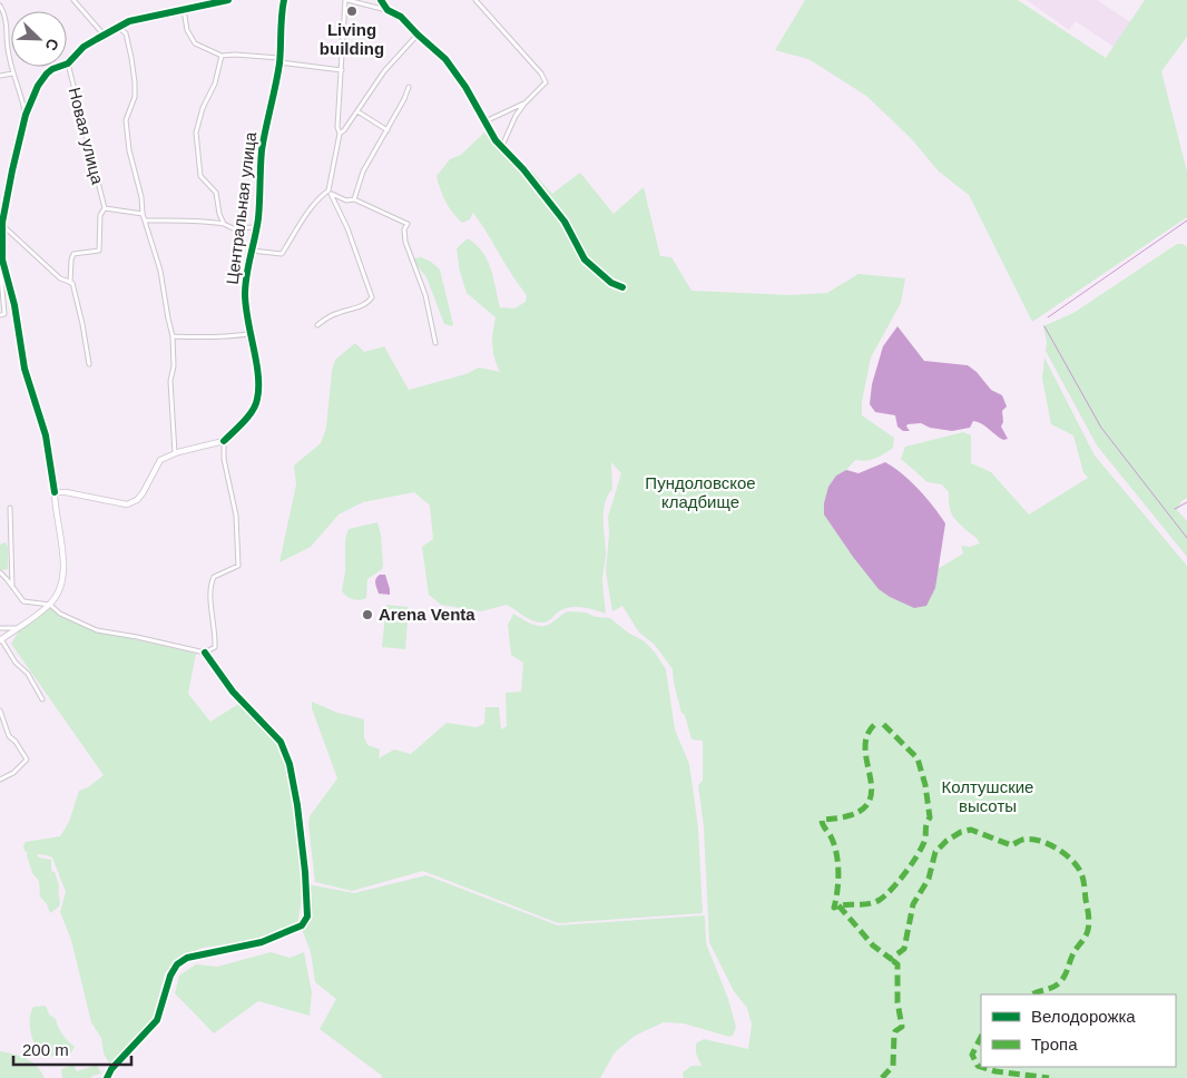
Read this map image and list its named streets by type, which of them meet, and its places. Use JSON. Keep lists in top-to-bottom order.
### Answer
{
  "streets": {
    "street": ["Новая улица", "Центральная улица"]
  },
  "parks": ["Пундоловское кладбище", "Колтушские высоты"],
  "places": ["Living building", "Arena Venta"],
  "legend": ["Велодорожка", "Тропа"],
  "scale_bar": "200 m",
  "north": "bottom right"
}
